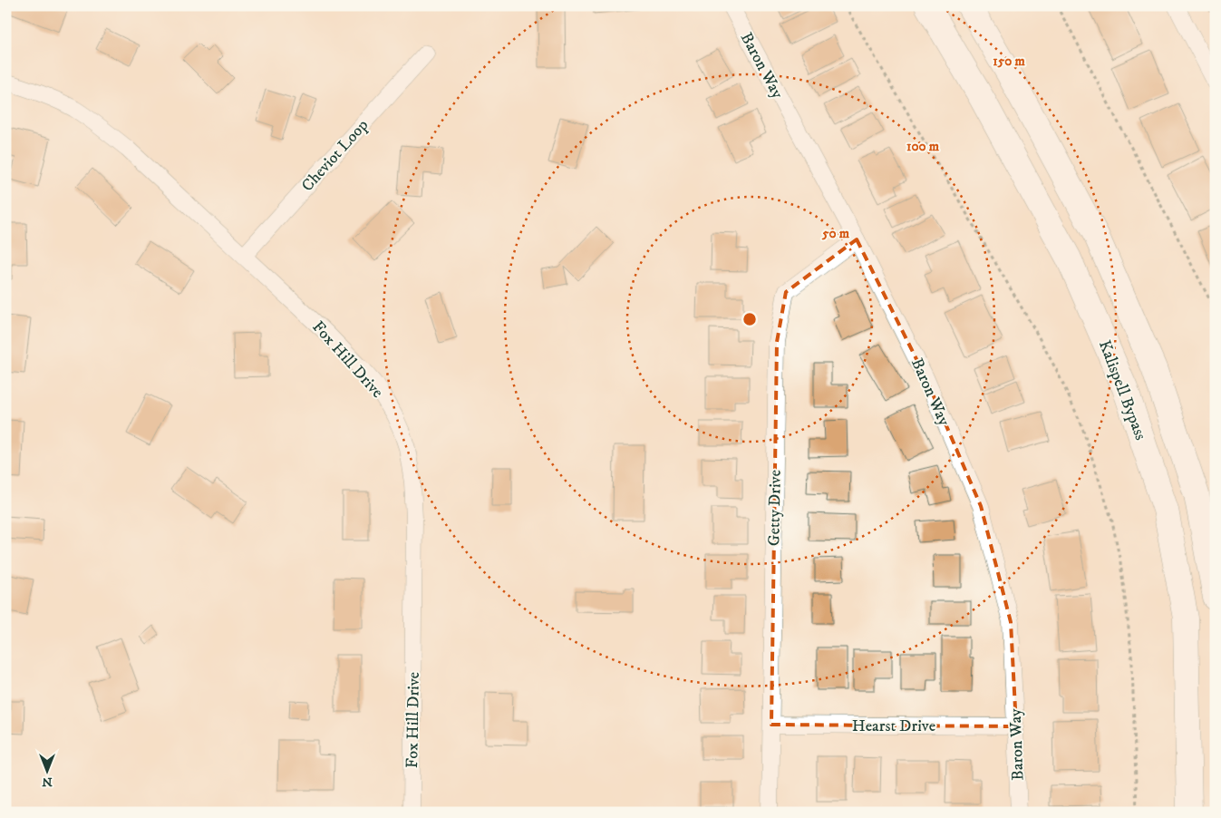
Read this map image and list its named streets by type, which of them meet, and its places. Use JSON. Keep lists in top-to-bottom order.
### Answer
{
  "streets": {
    "highway": ["Kalispell Bypass"],
    "street": [
      "Baron Way",
      "Cheviot Loop",
      "Fox Hill Drive",
      "Getty Drive",
      "Hearst Drive"
    ]
  },
  "crossings": [
    ["Baron Way", "Getty Drive"],
    ["Baron Way", "Hearst Drive"],
    ["Cheviot Loop", "Fox Hill Drive"],
    ["Getty Drive", "Hearst Drive"]
  ],
  "north": "bottom",
  "rings": ["150 m", "100 m", "50 m"]
}
